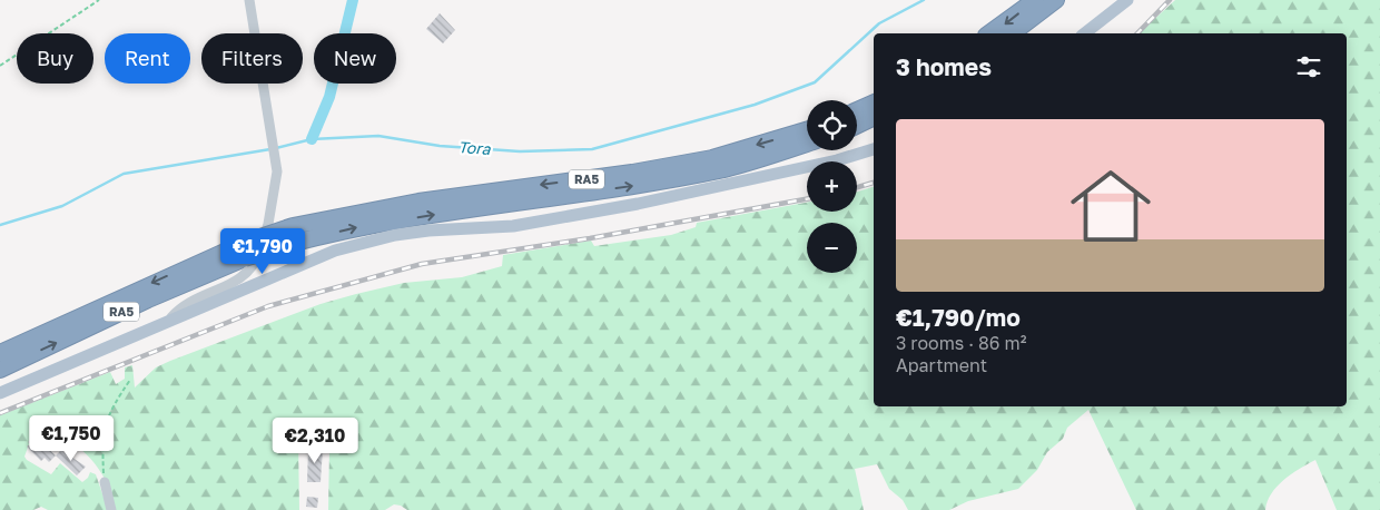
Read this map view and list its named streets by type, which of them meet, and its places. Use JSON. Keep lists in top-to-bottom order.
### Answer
{
  "streets": {
    "highway": ["RA5"]
  },
  "water": ["Tora"],
  "page": {
    "chip": [
      "Buy",
      "Rent",
      "Filters",
      "New"
    ],
    "heading": "3 homes",
    "map_buttons": ["+", "−"],
    "list": [
      {
        "name": "€1,790/mo",
        "note": "3 rooms · 86 m² · Apartment"
      }
    ],
    "price": ["€1,790", "€1,750", "€2,310"]
  }
}
